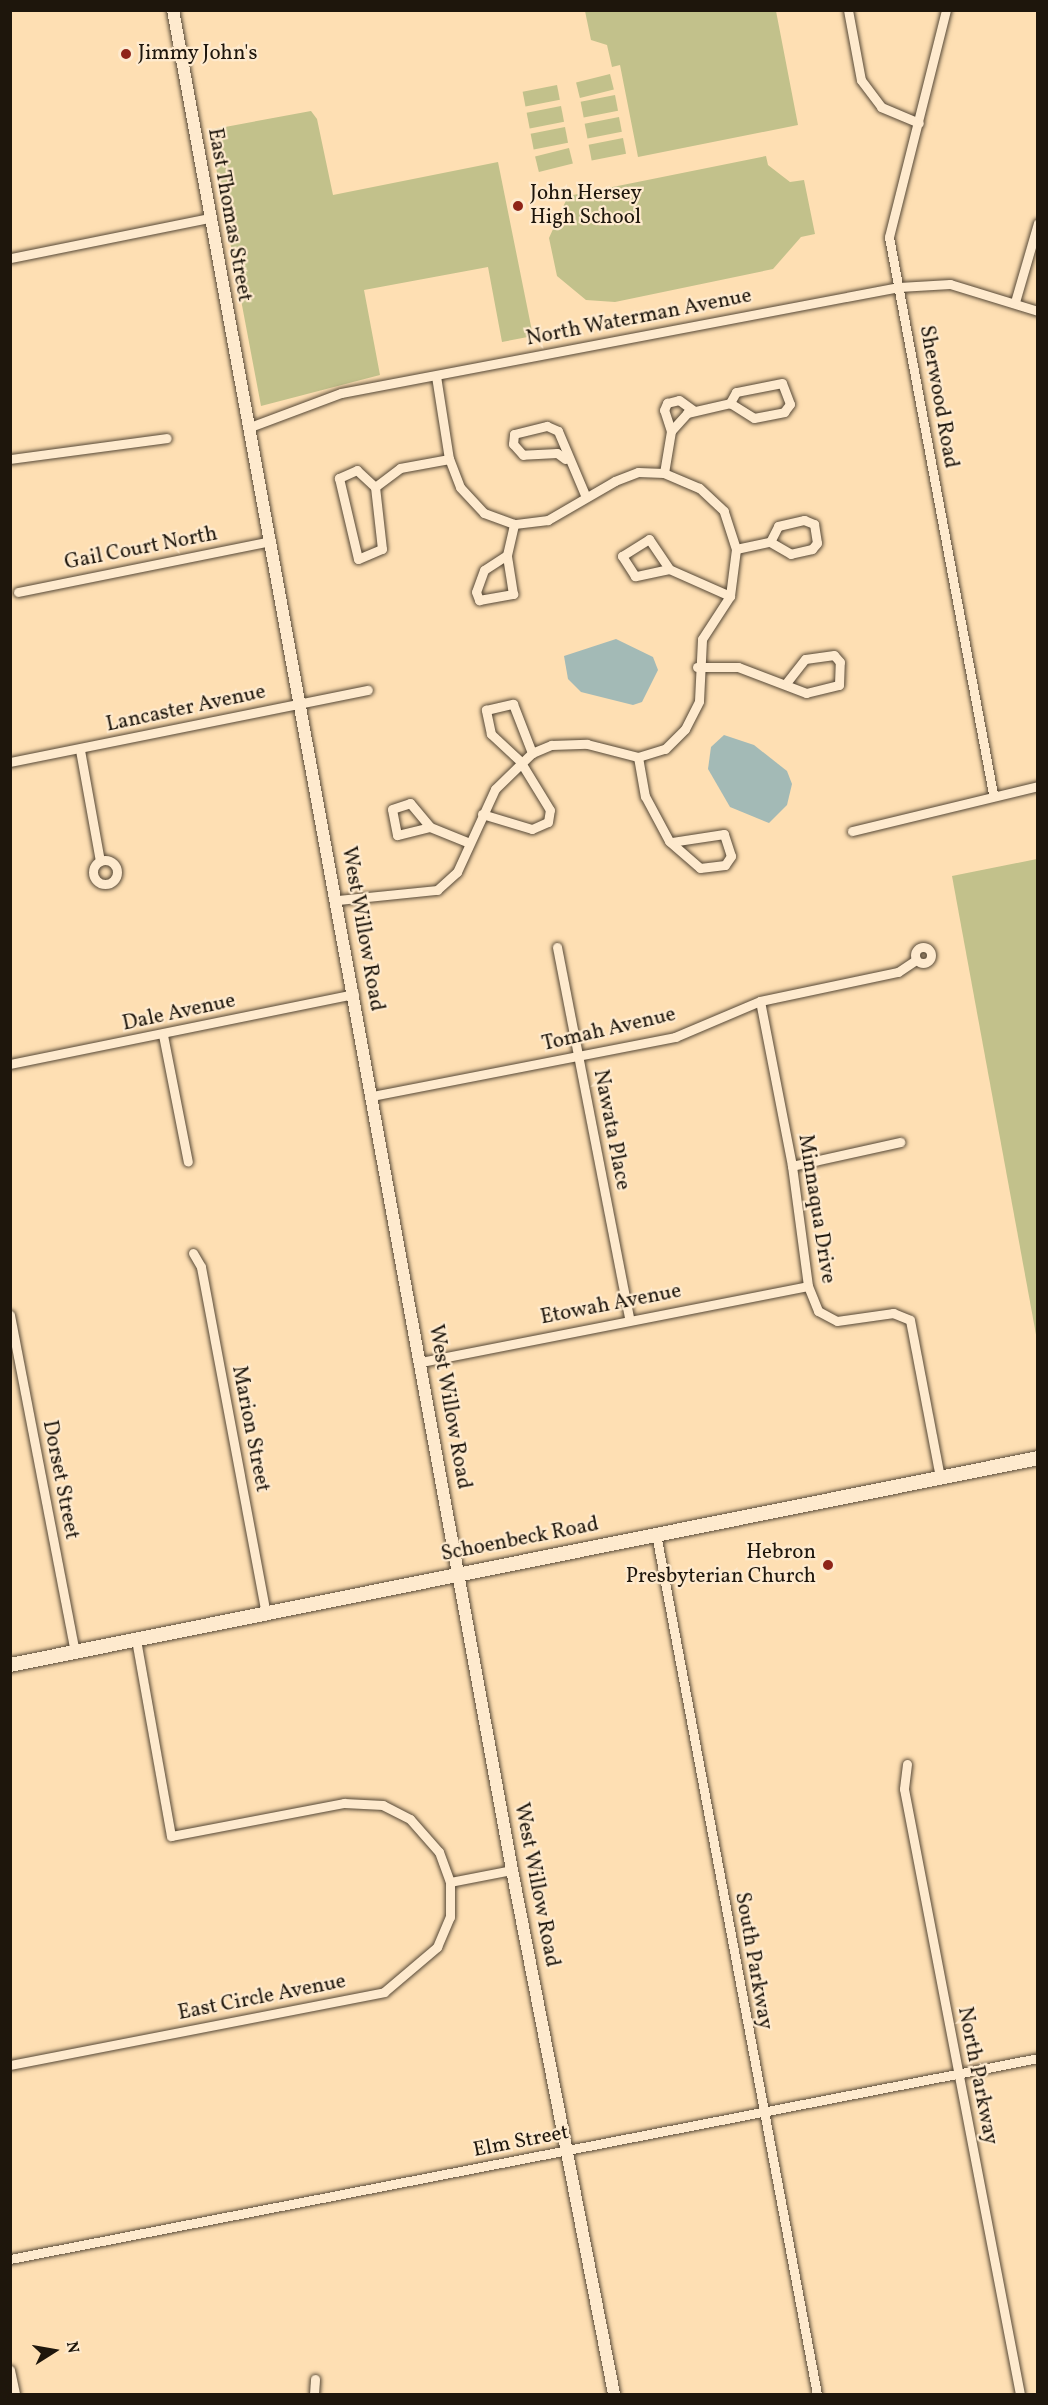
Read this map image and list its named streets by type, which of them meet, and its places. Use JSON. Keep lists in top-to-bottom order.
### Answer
{
  "streets": {
    "main road": ["Schoenbeck Road"],
    "street": [
      "East Thomas Street",
      "North Waterman Avenue",
      "Sherwood Road",
      "Gail Court North",
      "Lancaster Avenue",
      "West Willow Road",
      "Dale Avenue",
      "Tomah Avenue",
      "Nawata Place",
      "Minnaqua Drive",
      "Etowah Avenue",
      "Marion Street",
      "Dorset Street",
      "South Parkway",
      "East Circle Avenue",
      "North Parkway",
      "Elm Street"
    ]
  },
  "crossings": [
    ["East Thomas Street", "North Waterman Avenue"],
    ["East Thomas Street", "West Willow Road"],
    ["North Waterman Avenue", "Sherwood Road"],
    ["North Waterman Avenue", "West Willow Road"],
    ["Gail Court North", "West Willow Road"],
    ["Lancaster Avenue", "West Willow Road"],
    ["West Willow Road", "Dale Avenue"],
    ["West Willow Road", "Tomah Avenue"],
    ["West Willow Road", "Etowah Avenue"],
    ["West Willow Road", "Schoenbeck Road"],
    ["West Willow Road", "Elm Street"],
    ["Tomah Avenue", "Nawata Place"],
    ["Tomah Avenue", "Minnaqua Drive"],
    ["Nawata Place", "Etowah Avenue"],
    ["Minnaqua Drive", "Etowah Avenue"],
    ["Minnaqua Drive", "Schoenbeck Road"],
    ["Marion Street", "Schoenbeck Road"],
    ["Dorset Street", "Schoenbeck Road"],
    ["Schoenbeck Road", "South Parkway"],
    ["South Parkway", "Elm Street"],
    ["North Parkway", "Elm Street"]
  ],
  "places": ["Jimmy John's", "John Hersey High School", "Hebron Presbyterian Church"],
  "north": "right"
}
